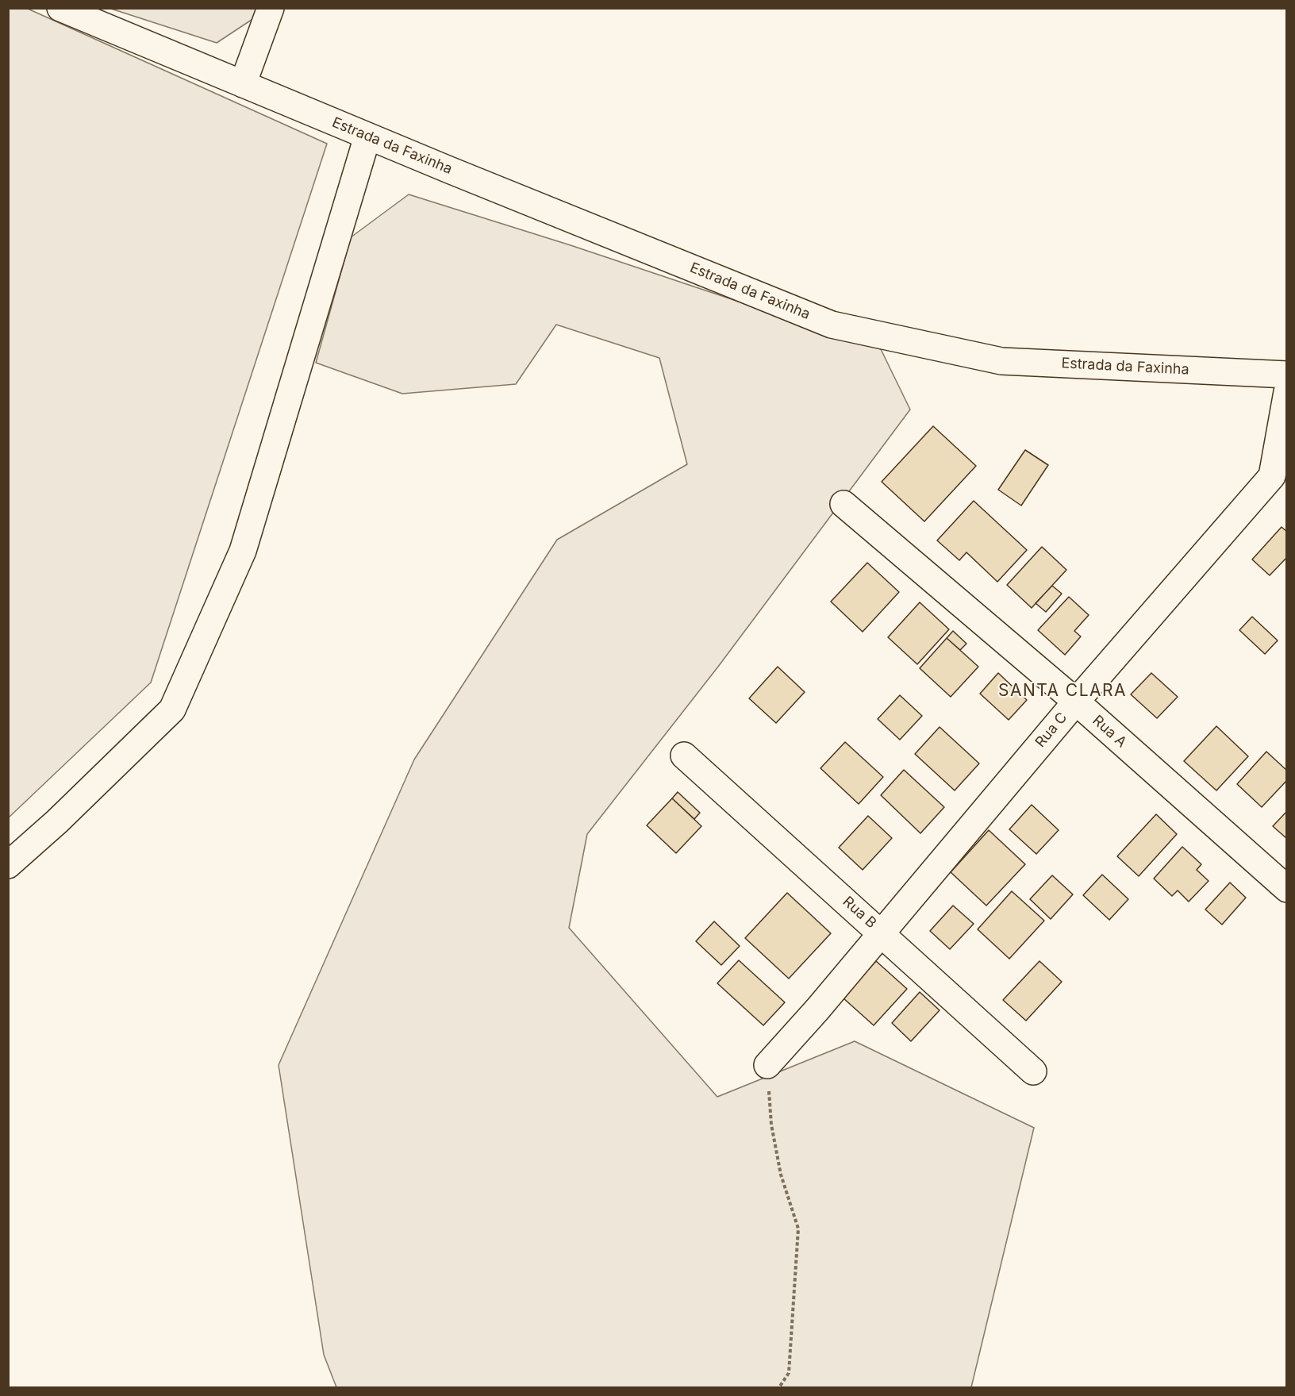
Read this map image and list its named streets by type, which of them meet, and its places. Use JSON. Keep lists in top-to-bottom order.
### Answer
{
  "streets": {
    "street": [
      "Estrada da Faxinha",
      "Rua C",
      "Rua A",
      "Rua B"
    ]
  },
  "crossings": [
    ["Rua C", "Rua A"],
    ["Rua C", "Rua B"]
  ],
  "districts": ["SANTA CLARA"]
}
